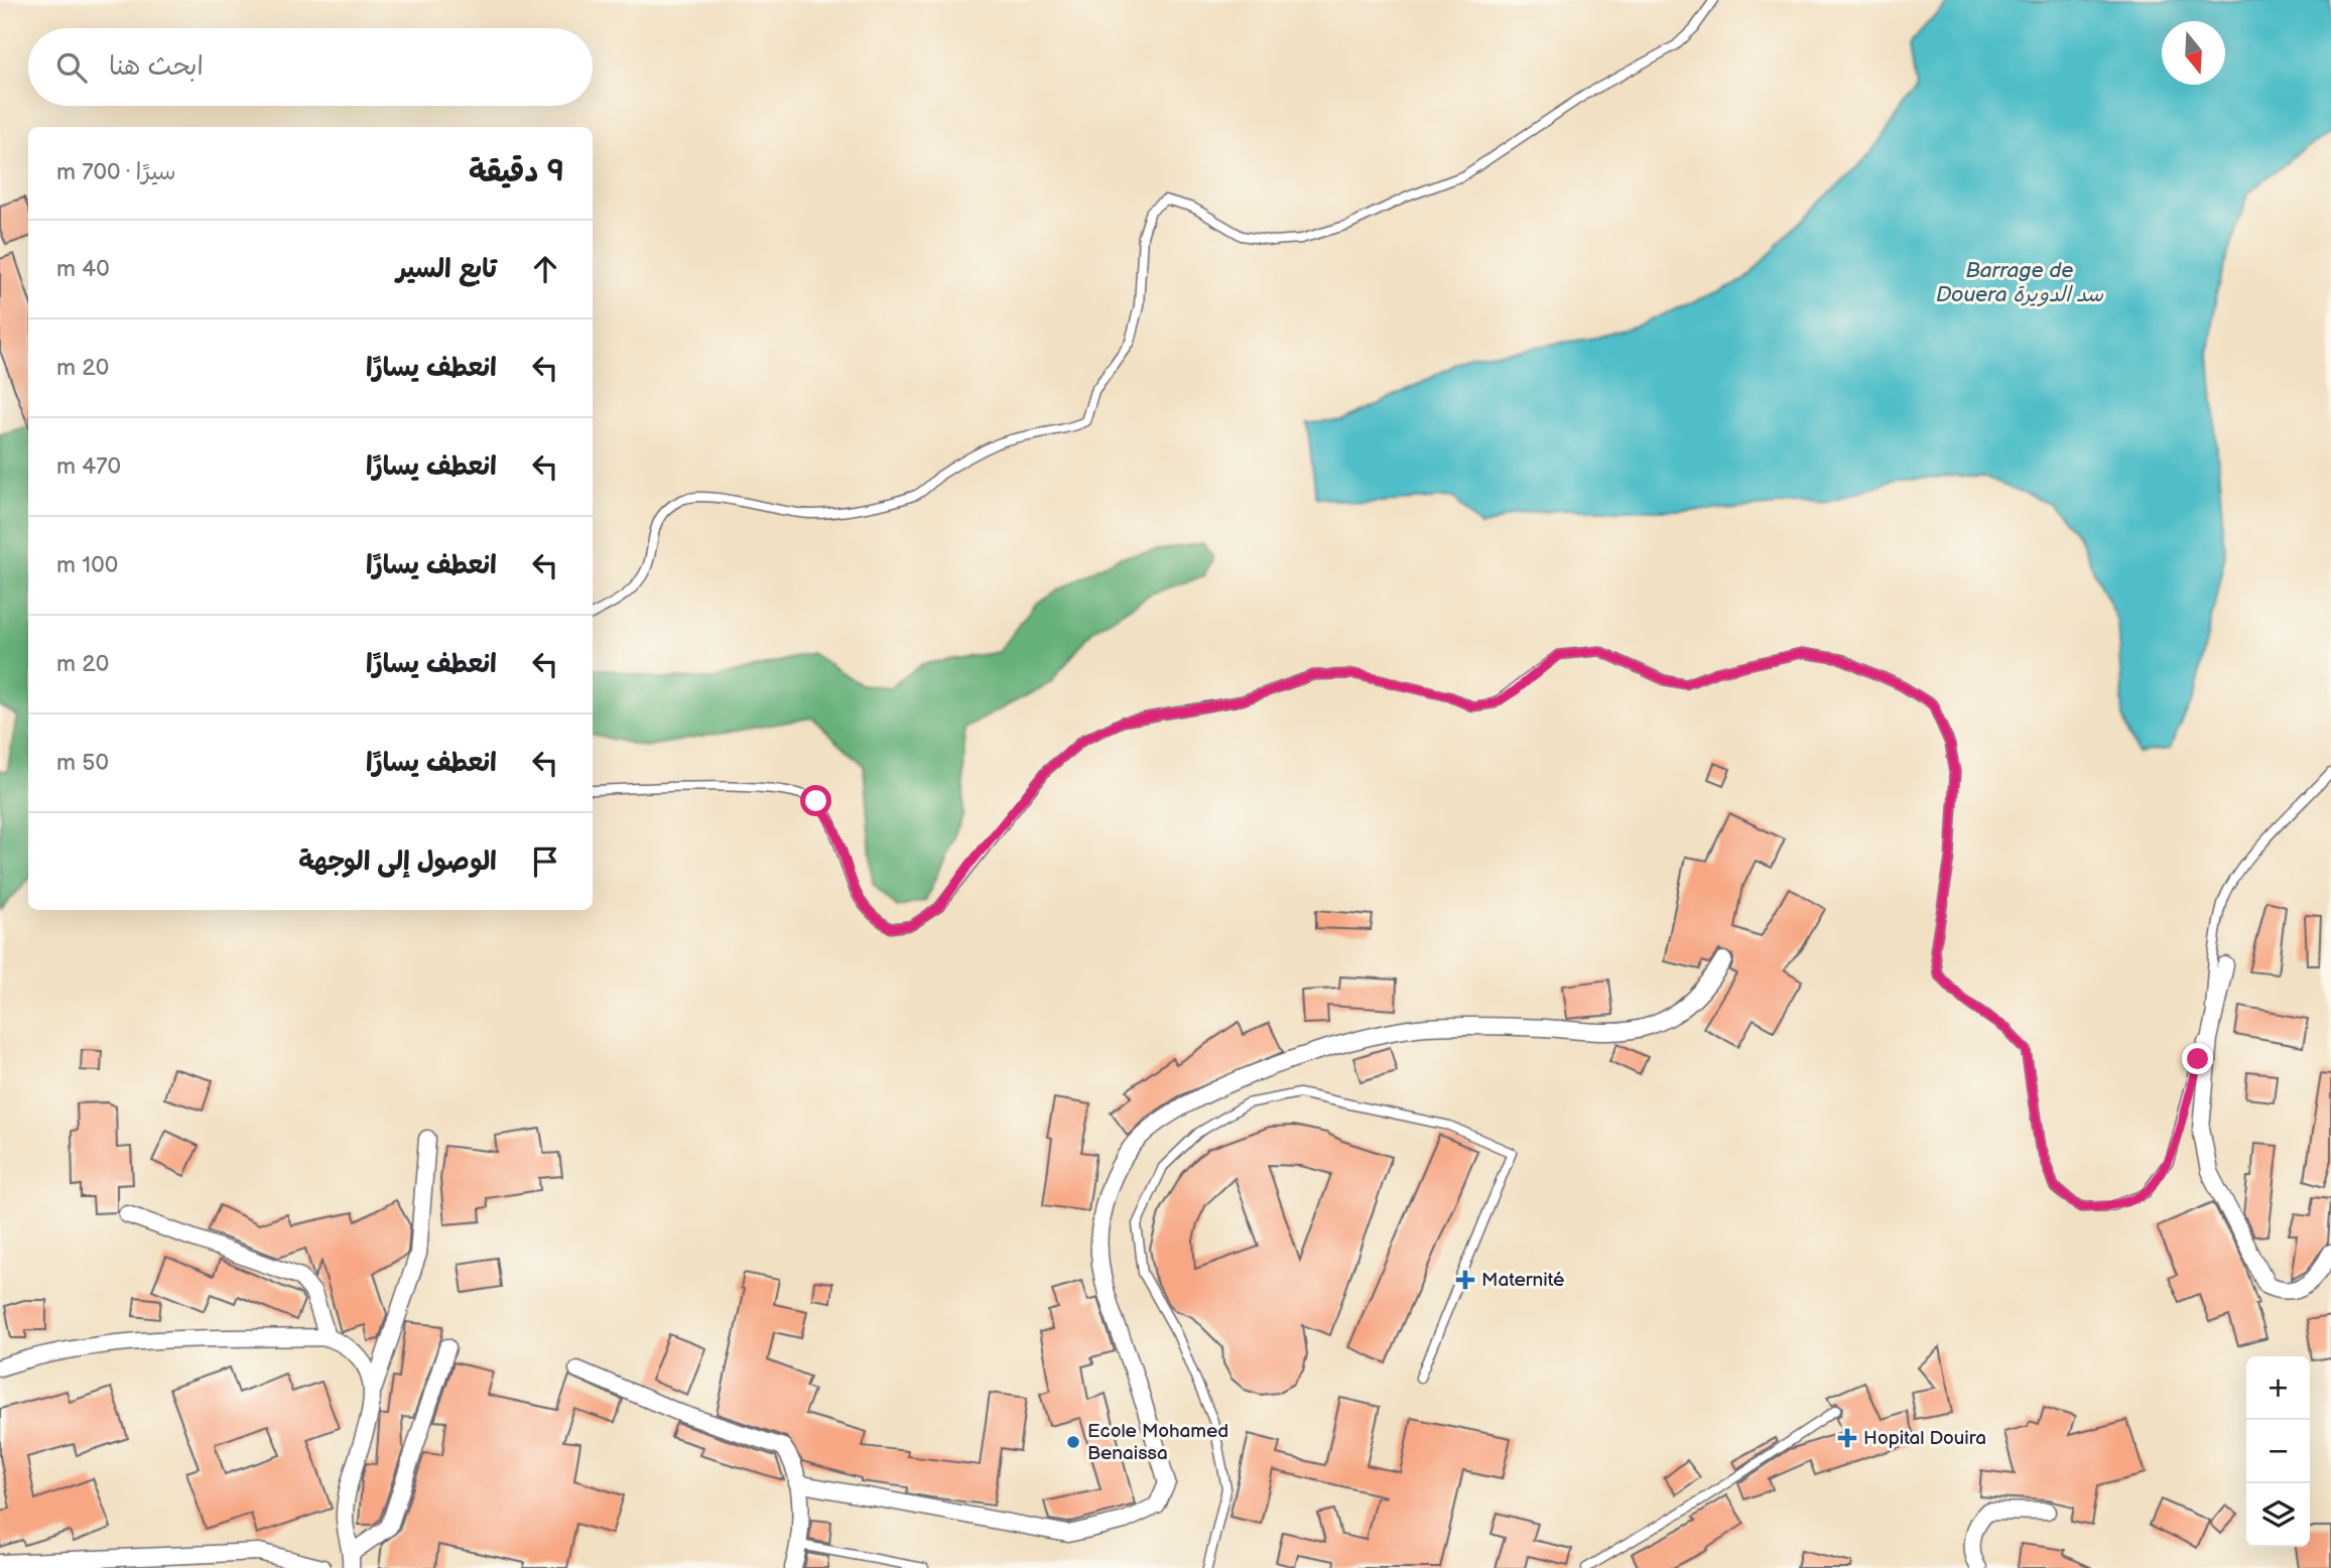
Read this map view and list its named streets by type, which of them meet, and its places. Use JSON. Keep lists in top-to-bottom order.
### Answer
{
  "water": ["Barrage de Douera سد الدويرة"],
  "places": {
    "health": ["Maternité", "Hopital Douira"],
    "other": ["Ecole Mohamed Benaissa"]
  },
  "north": "bottom",
  "page": {
    "search": "ابحث هنا",
    "heading": ["9 دقيقة", "سيرًا · 700 m"],
    "list": [
      ["تابع السير", "40 m"],
      ["انعطف يسارًا", "20 m"],
      ["انعطف يسارًا", "470 m"],
      ["انعطف يسارًا", "100 m"],
      ["انعطف يسارًا", "20 m"],
      ["انعطف يسارًا", "50 m"],
      "الوصول إلى الوجهة"
    ],
    "map_buttons": ["+", "−"]
  }
}
